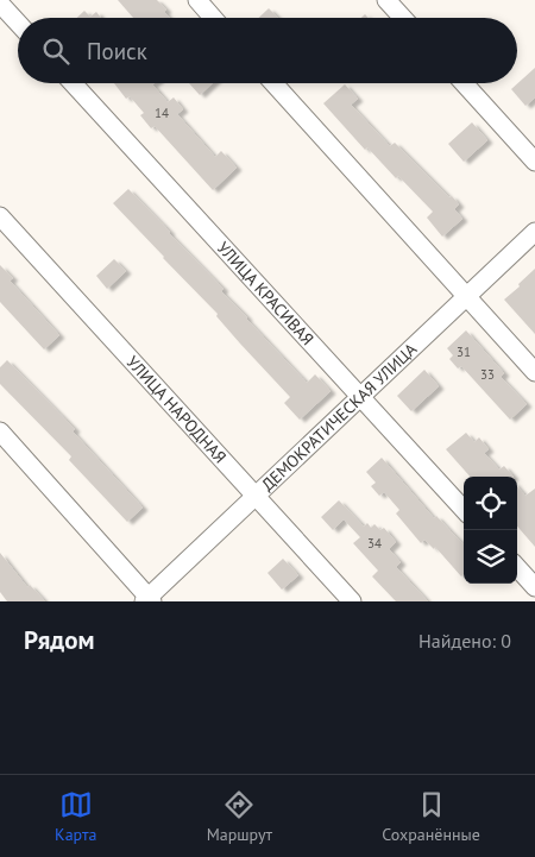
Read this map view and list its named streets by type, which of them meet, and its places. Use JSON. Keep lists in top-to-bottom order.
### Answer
{
  "streets": {
    "street": ["УЛИЦА КРАСИВАЯ", "УЛИЦА НАРОДНАЯ", "ДЕМОКРАТИЧЕСКАЯ УЛИЦА"]
  },
  "crossings": [
    ["УЛИЦА КРАСИВАЯ", "ДЕМОКРАТИЧЕСКАЯ УЛИЦА"],
    ["УЛИЦА НАРОДНАЯ", "ДЕМОКРАТИЧЕСКАЯ УЛИЦА"]
  ],
  "house_numbers": [
    "14",
    "31",
    "33",
    "34"
  ],
  "page": {
    "search": "Поиск",
    "heading": ["Рядом", "Найдено: 0"],
    "nav": ["Карта", "Маршрут", "Сохранённые"]
  }
}
